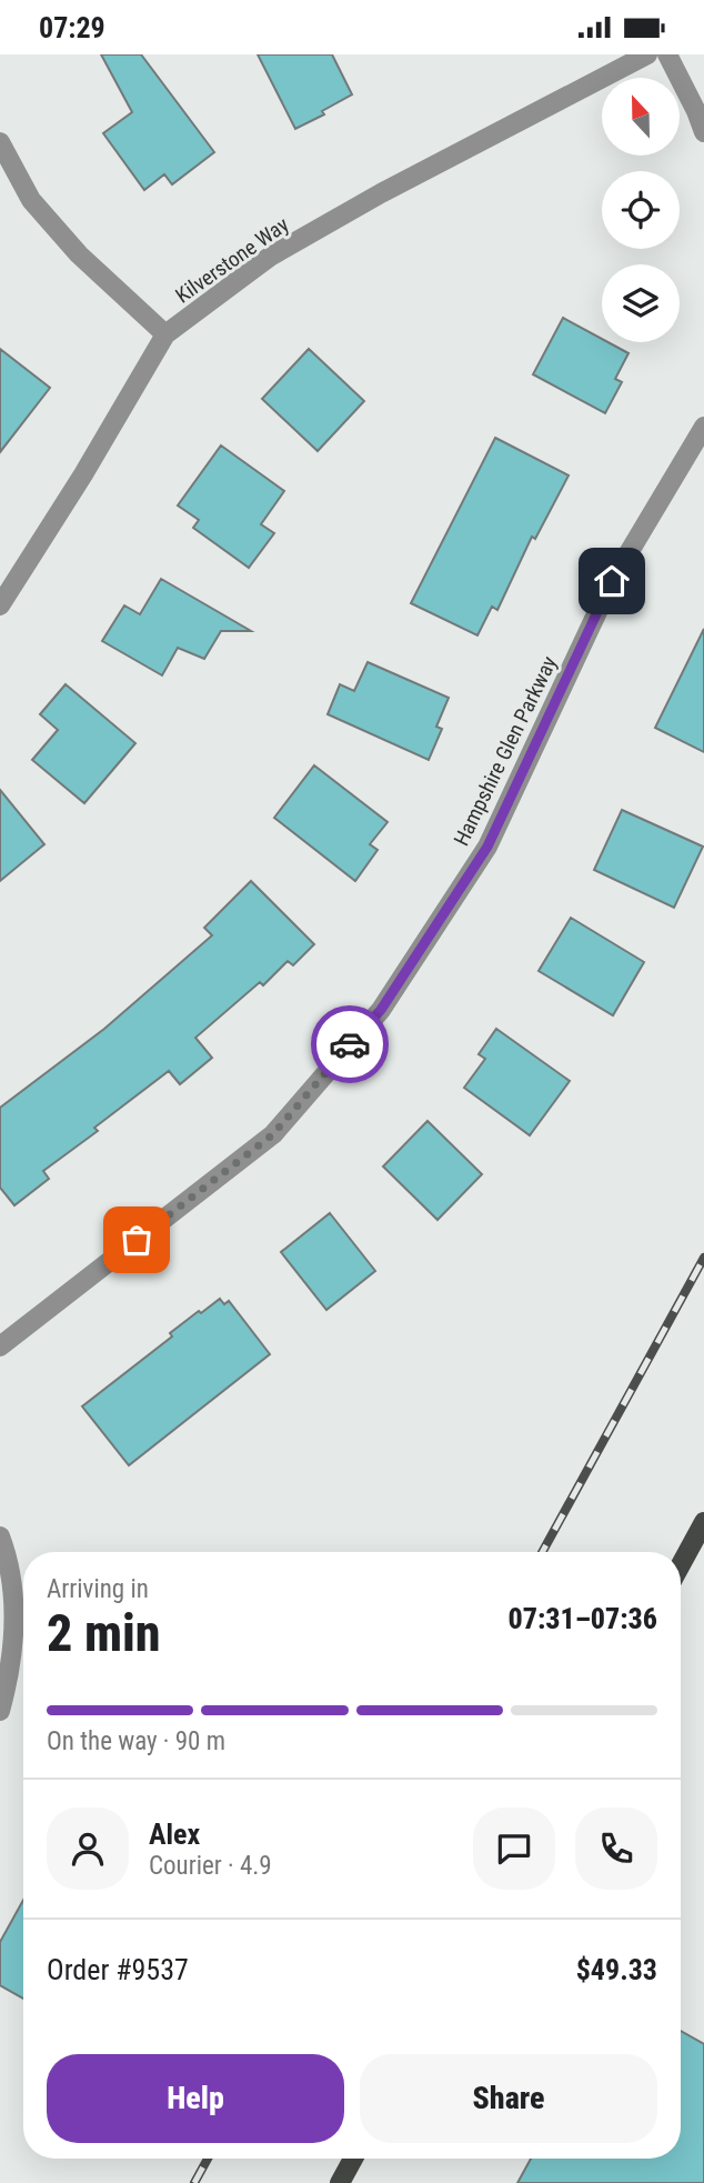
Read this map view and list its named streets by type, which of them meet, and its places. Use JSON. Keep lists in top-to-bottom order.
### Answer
{
  "streets": {
    "street": ["Kilverstone Way", "Hampshire Glen Parkway"]
  },
  "north": "top",
  "page": {
    "status": "07:29",
    "heading": ["2 min", "Arriving in", "07:31–07:36"],
    "panel": [
      "Alex",
      "Courier · 4.9",
      "Order #9537",
      "$49.33"
    ],
    "bar": "On the way · 90 m",
    "buttons": ["Help", "Share"]
  }
}
